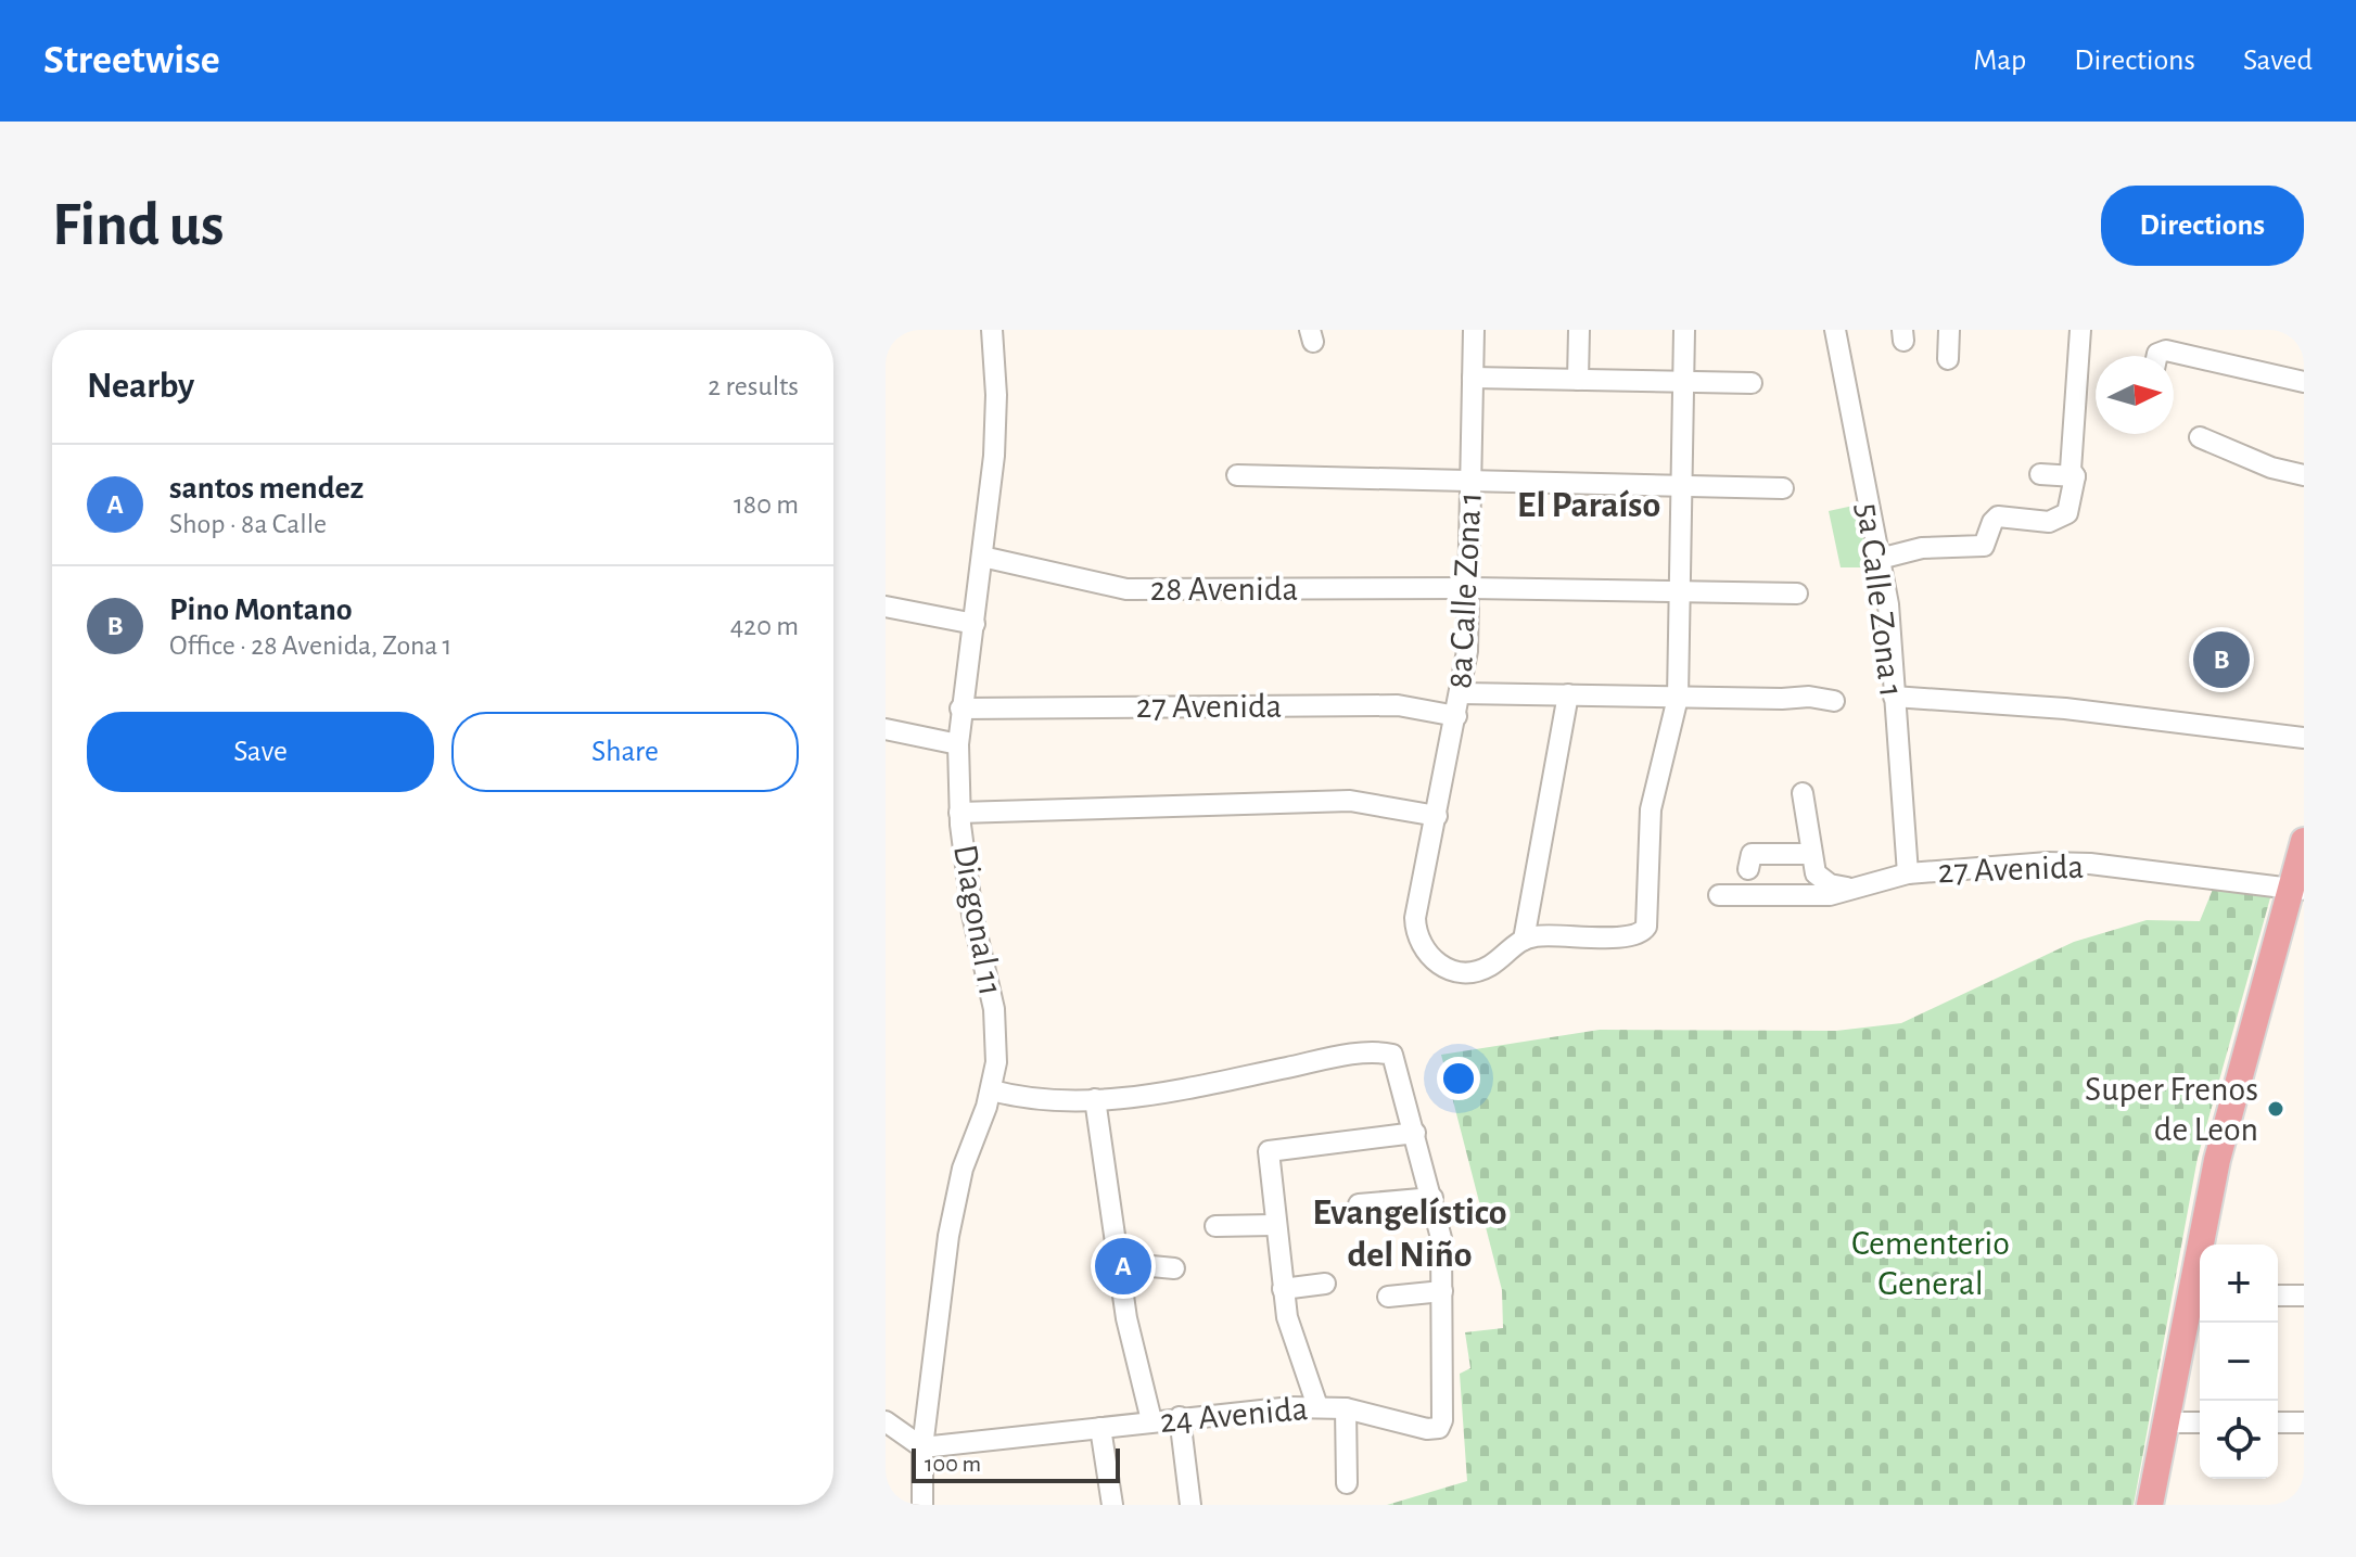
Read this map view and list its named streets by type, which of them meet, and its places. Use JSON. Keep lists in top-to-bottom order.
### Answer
{
  "streets": {
    "street": [
      "28 Avenida",
      "8a Calle Zona 1",
      "5a Calle Zona 1",
      "27 Avenida",
      "Diagonal 11",
      "24 Avenida"
    ]
  },
  "crossings": [
    ["28 Avenida", "8a Calle Zona 1"],
    ["28 Avenida", "Diagonal 11"],
    ["8a Calle Zona 1", "27 Avenida"],
    ["5a Calle Zona 1", "27 Avenida"],
    ["27 Avenida", "Diagonal 11"],
    ["Diagonal 11", "24 Avenida"]
  ],
  "districts": ["El Paraíso", "Evangelístico del Niño"],
  "parks": ["Cementerio General"],
  "places": ["Super Frenos de Leon"],
  "scale_bar": "100 m",
  "north": "right",
  "page": {
    "header": "Streetwise",
    "nav": ["Map", "Directions", "Saved"],
    "buttons": [
      "Directions",
      ["Save", "Share"]
    ],
    "title": "Find us",
    "heading": ["Nearby", "2 results"],
    "list": [
      {
        "mark": "A",
        "name": "santos mendez",
        "note": "Shop · 8a Calle",
        "value": "180 m"
      },
      {
        "mark": "B",
        "name": "Pino Montano",
        "note": "Office · 28 Avenida, Zona 1",
        "value": "420 m"
      }
    ],
    "pins": ["B", "A"],
    "map_buttons": ["+", "−"],
    "scale": "100 m"
  }
}
